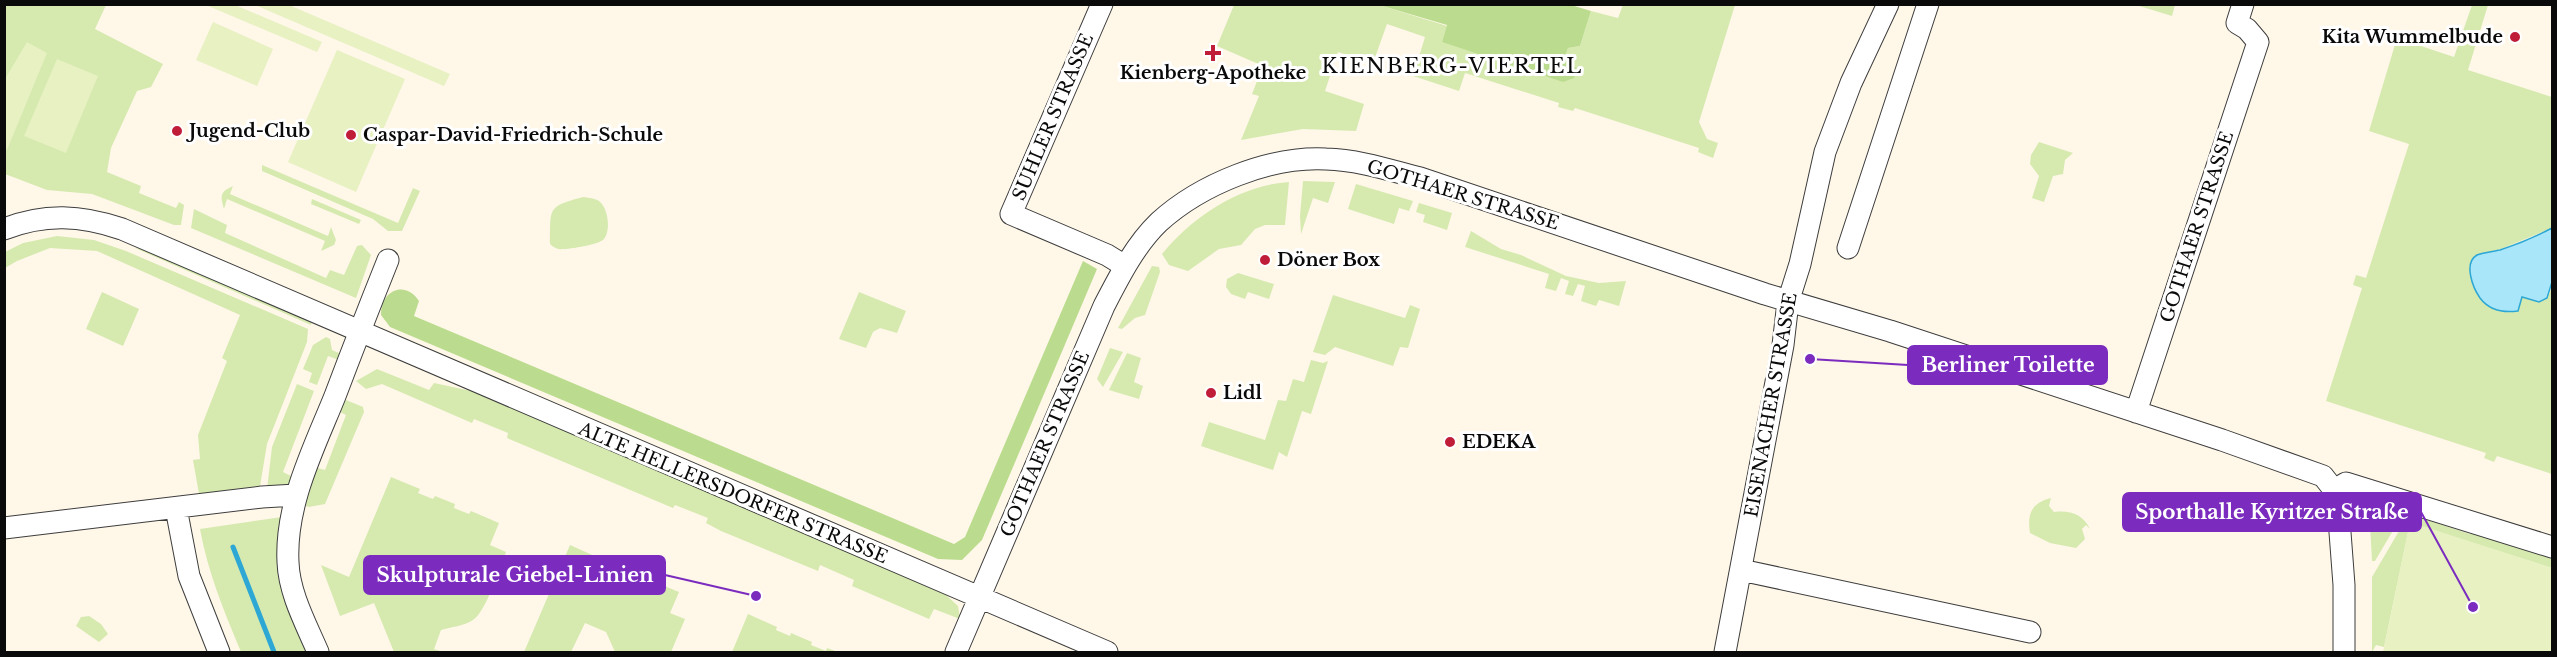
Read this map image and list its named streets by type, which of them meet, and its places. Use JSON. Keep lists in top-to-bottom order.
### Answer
{
  "streets": {
    "street": [
      "SUHLER STRASSE",
      "GOTHAER STRASSE",
      "EISENACHER STRASSE",
      "ALTE HELLERSDORFER STRASSE"
    ]
  },
  "crossings": [
    ["SUHLER STRASSE", "GOTHAER STRASSE"],
    ["GOTHAER STRASSE", "EISENACHER STRASSE"],
    ["GOTHAER STRASSE", "ALTE HELLERSDORFER STRASSE"]
  ],
  "districts": ["KIENBERG-VIERTEL"],
  "places": {
    "other": [
      "Kita Wummelbude",
      "Jugend-Club",
      "Caspar-David-Friedrich-Schule",
      "Döner Box",
      "Berliner Toilette",
      "Lidl",
      "EDEKA",
      "Skulpturale Giebel-Linien",
      "Sporthalle Kyritzer Straße"
    ],
    "health": ["Kienberg-Apotheke"]
  }
}
